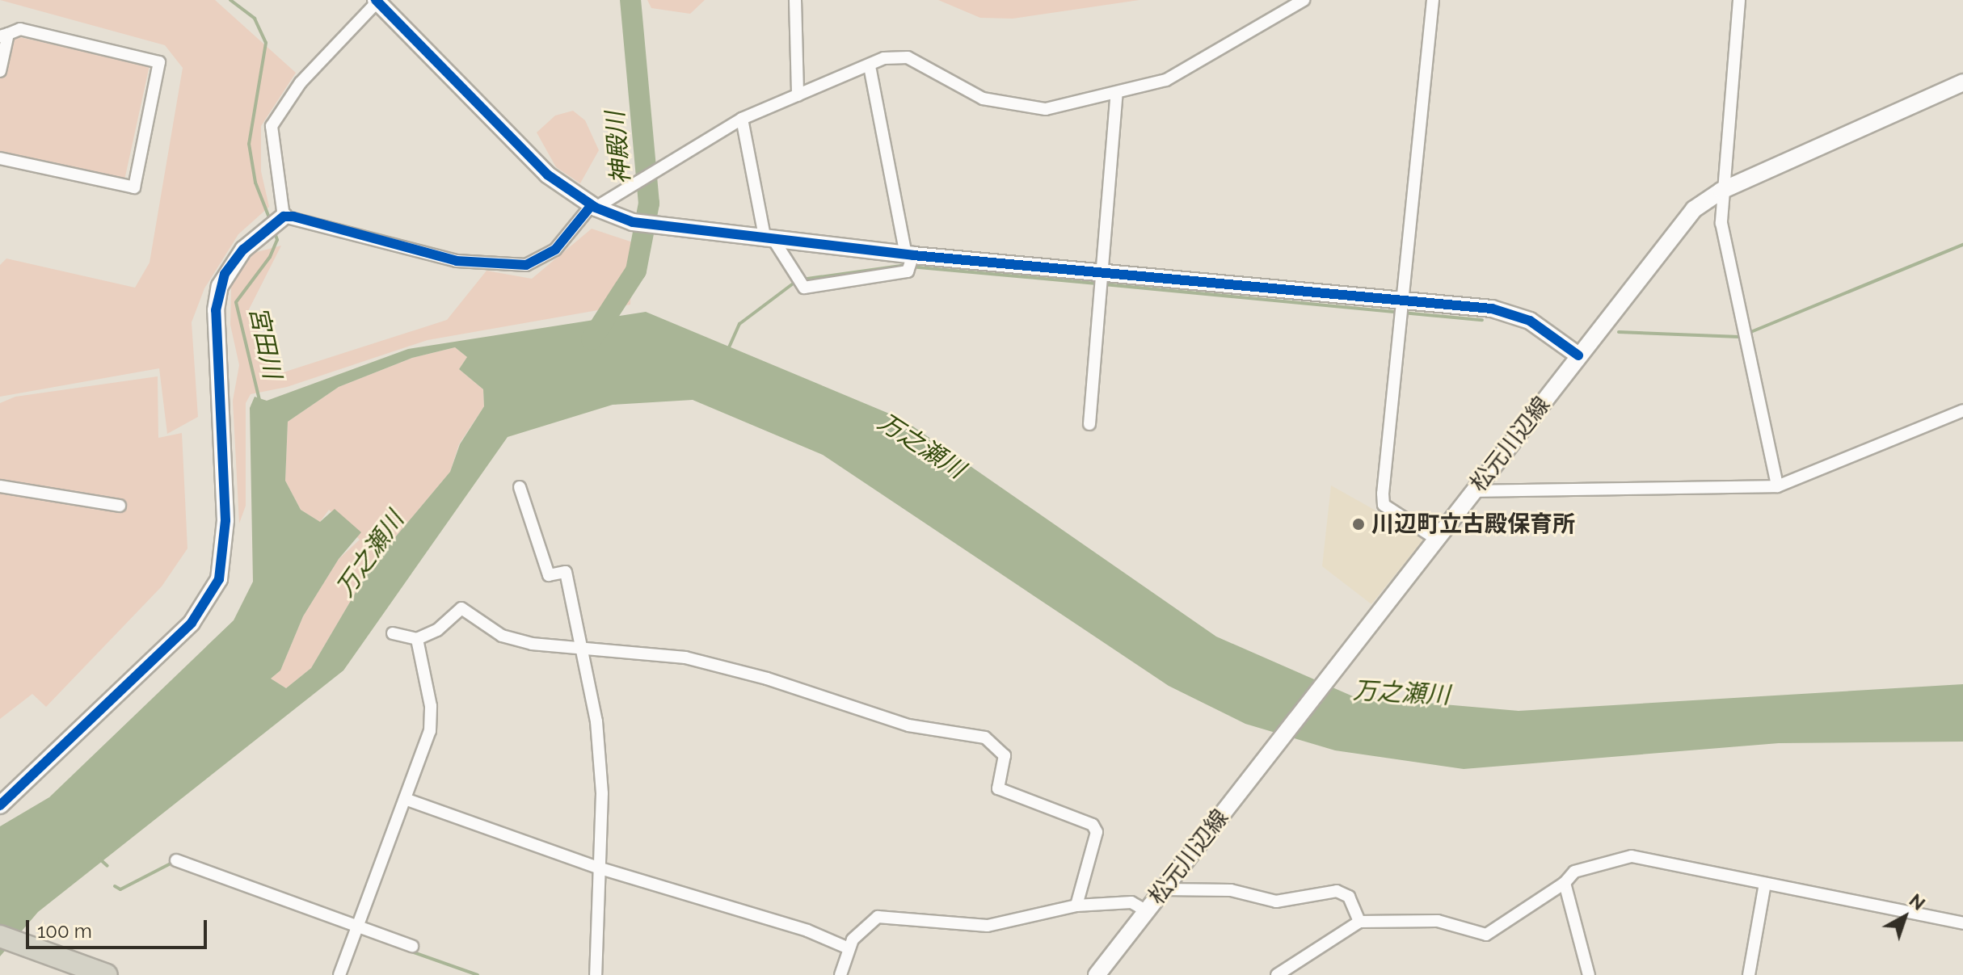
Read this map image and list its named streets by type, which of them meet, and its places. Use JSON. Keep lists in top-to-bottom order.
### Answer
{
  "streets": {
    "street": ["松元川辺線"]
  },
  "water": ["神殿川", "宮田川", "万之瀬川"],
  "places": ["川辺町立古殿保育所"],
  "scale_bar": "100 m",
  "north": "top right"
}
